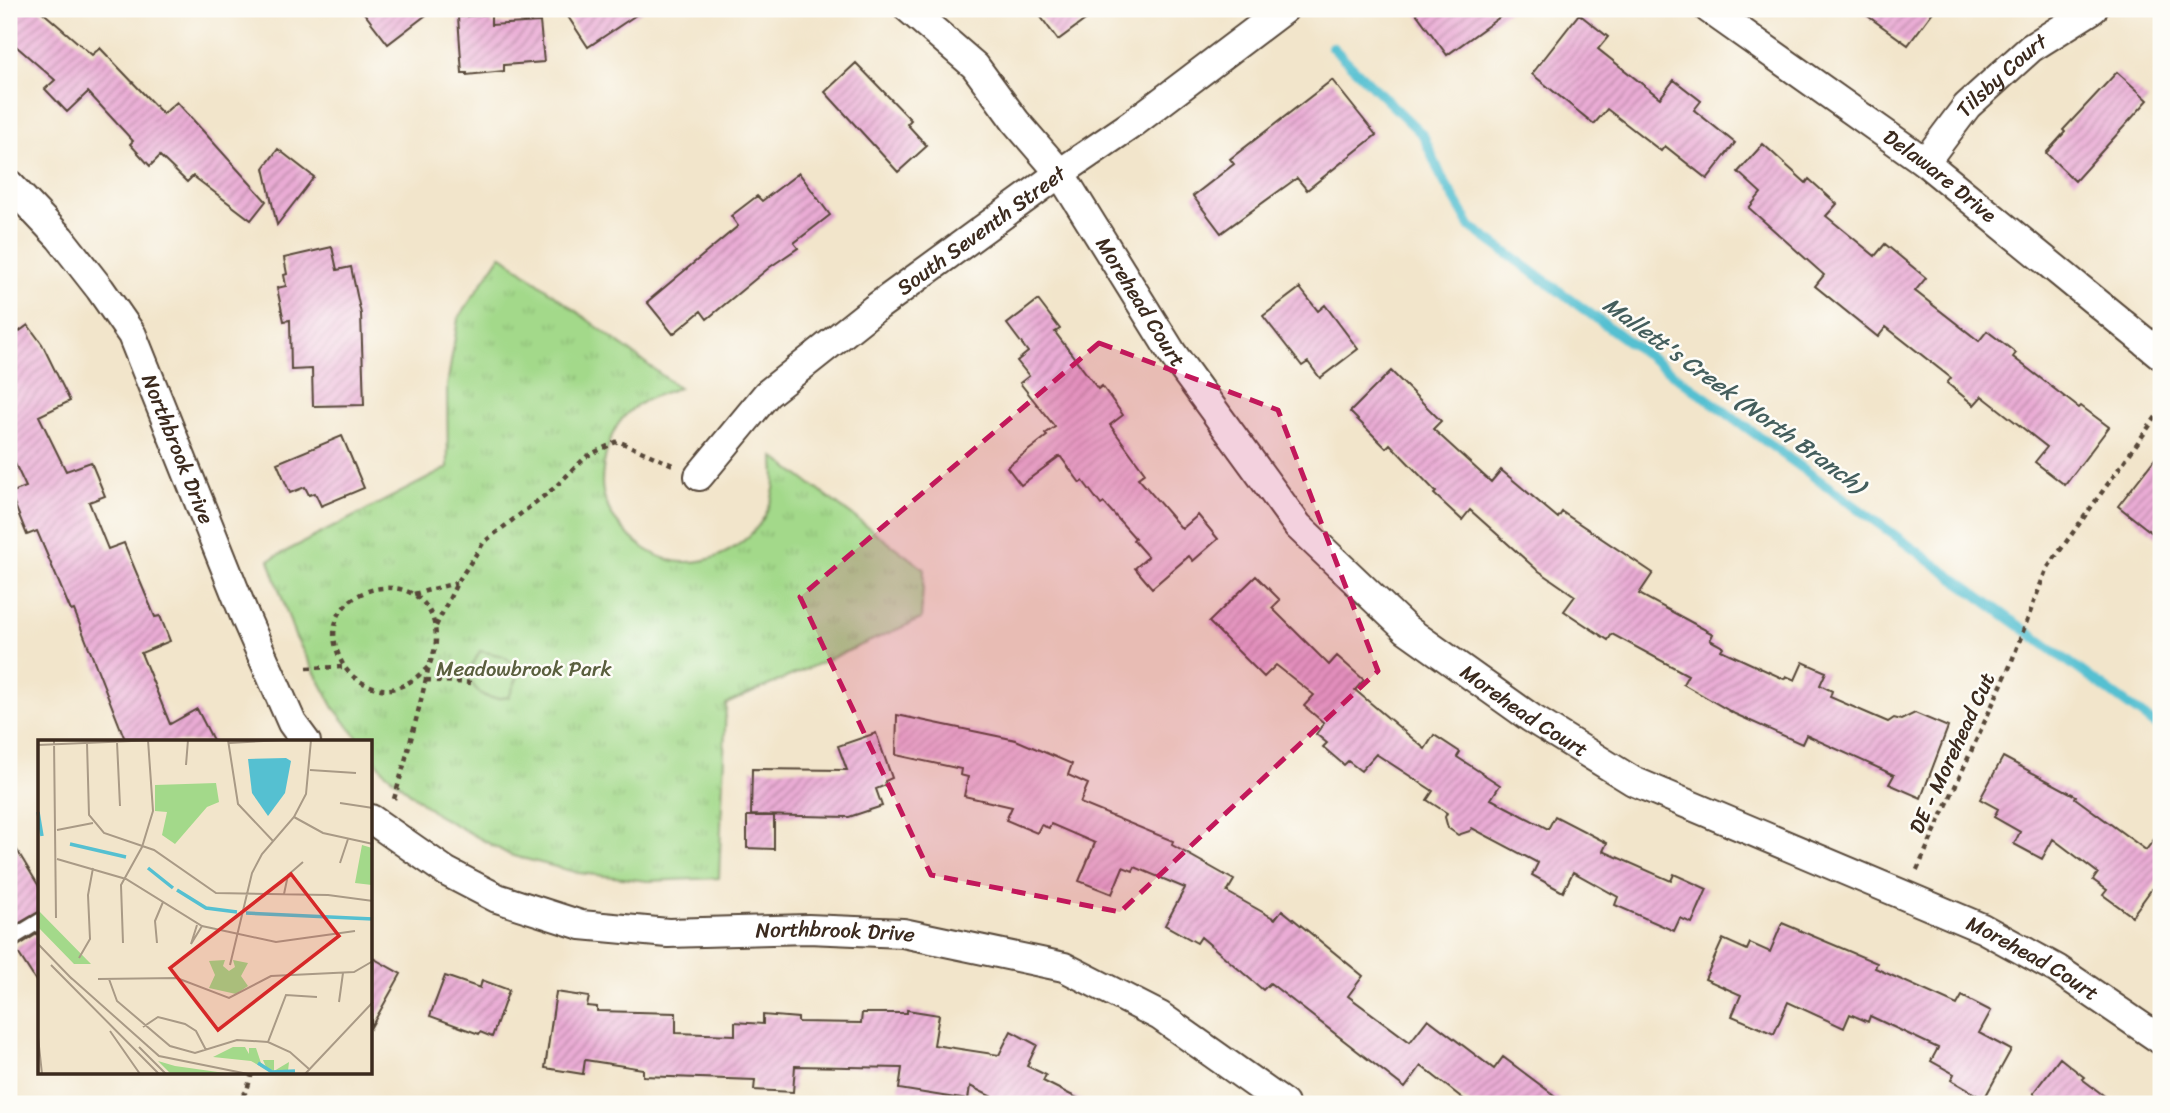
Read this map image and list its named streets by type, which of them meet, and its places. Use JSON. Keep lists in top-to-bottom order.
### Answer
{
  "streets": {
    "street": [
      "Tilsby Court",
      "Delaware Drive",
      "South Seventh Street",
      "Morehead Court",
      "Northbrook Drive"
    ],
    "path": ["DE - Morehead Cut"]
  },
  "crossings": [
    ["Tilsby Court", "Delaware Drive"],
    ["South Seventh Street", "Morehead Court"]
  ],
  "water": ["Mallett's Creek (North Branch)"],
  "parks": ["Meadowbrook Park"]
}
